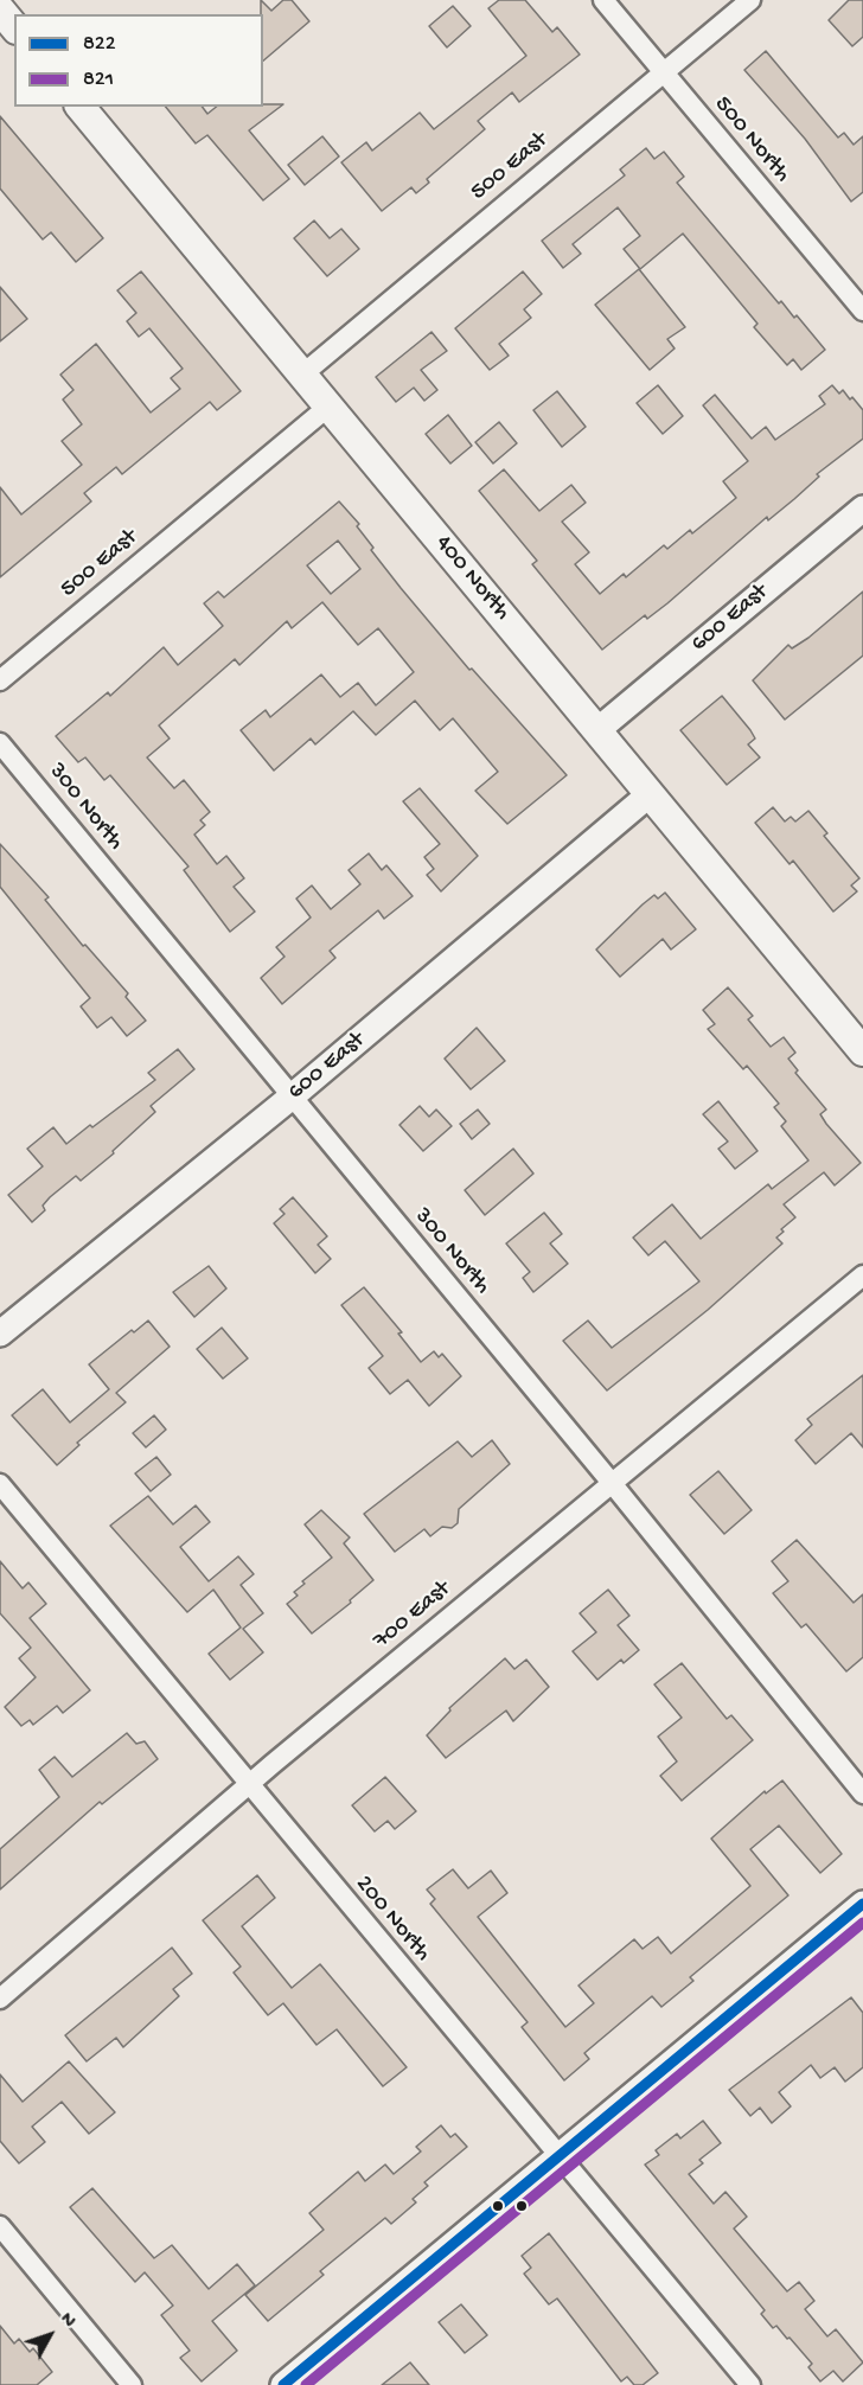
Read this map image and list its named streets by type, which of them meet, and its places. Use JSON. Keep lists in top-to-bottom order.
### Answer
{
  "streets": {
    "main road": ["400 North"],
    "street": [
      "500 North",
      "500 East",
      "600 East",
      "300 North",
      "700 East",
      "200 North"
    ]
  },
  "crossings": [
    ["500 North", "500 East"],
    ["500 East", "400 North"],
    ["400 North", "600 East"],
    ["600 East", "300 North"],
    ["300 North", "700 East"],
    ["700 East", "200 North"]
  ],
  "lines": ["transit line 822", "transit line 821"],
  "legend": ["822", "821"],
  "north": "top right"
}
